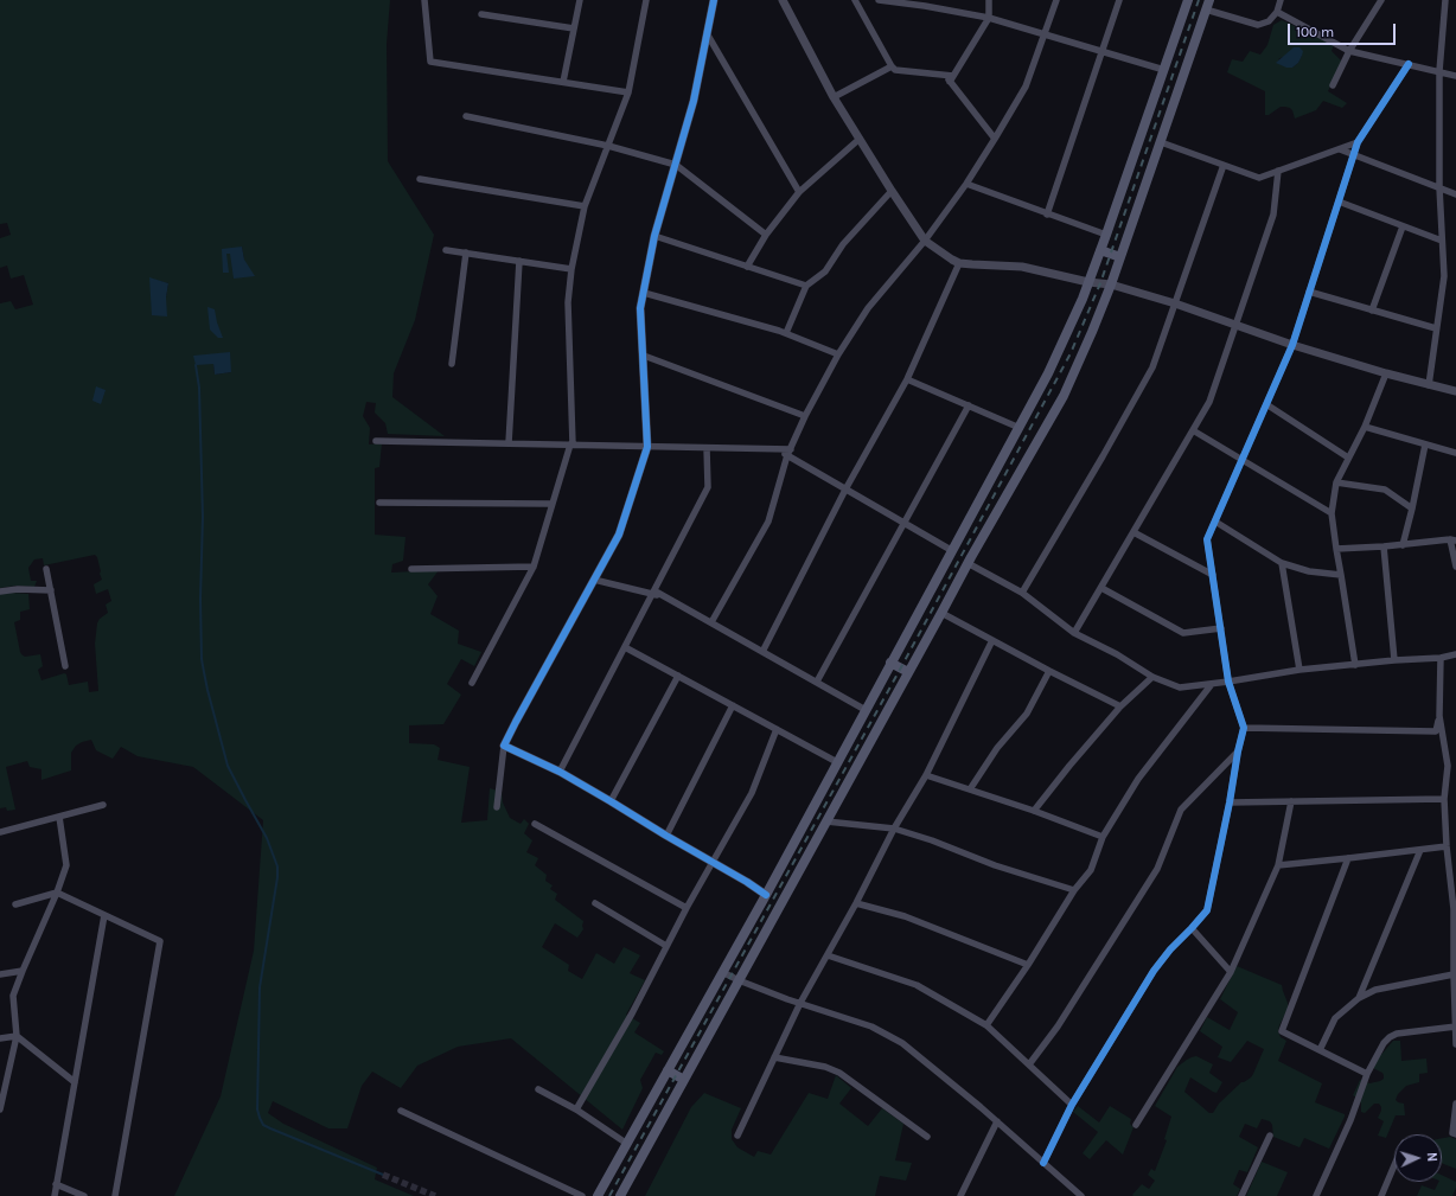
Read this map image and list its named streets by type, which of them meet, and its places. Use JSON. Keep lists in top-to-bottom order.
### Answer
{
  "scale_bar": "100 m",
  "north": "right"
}
